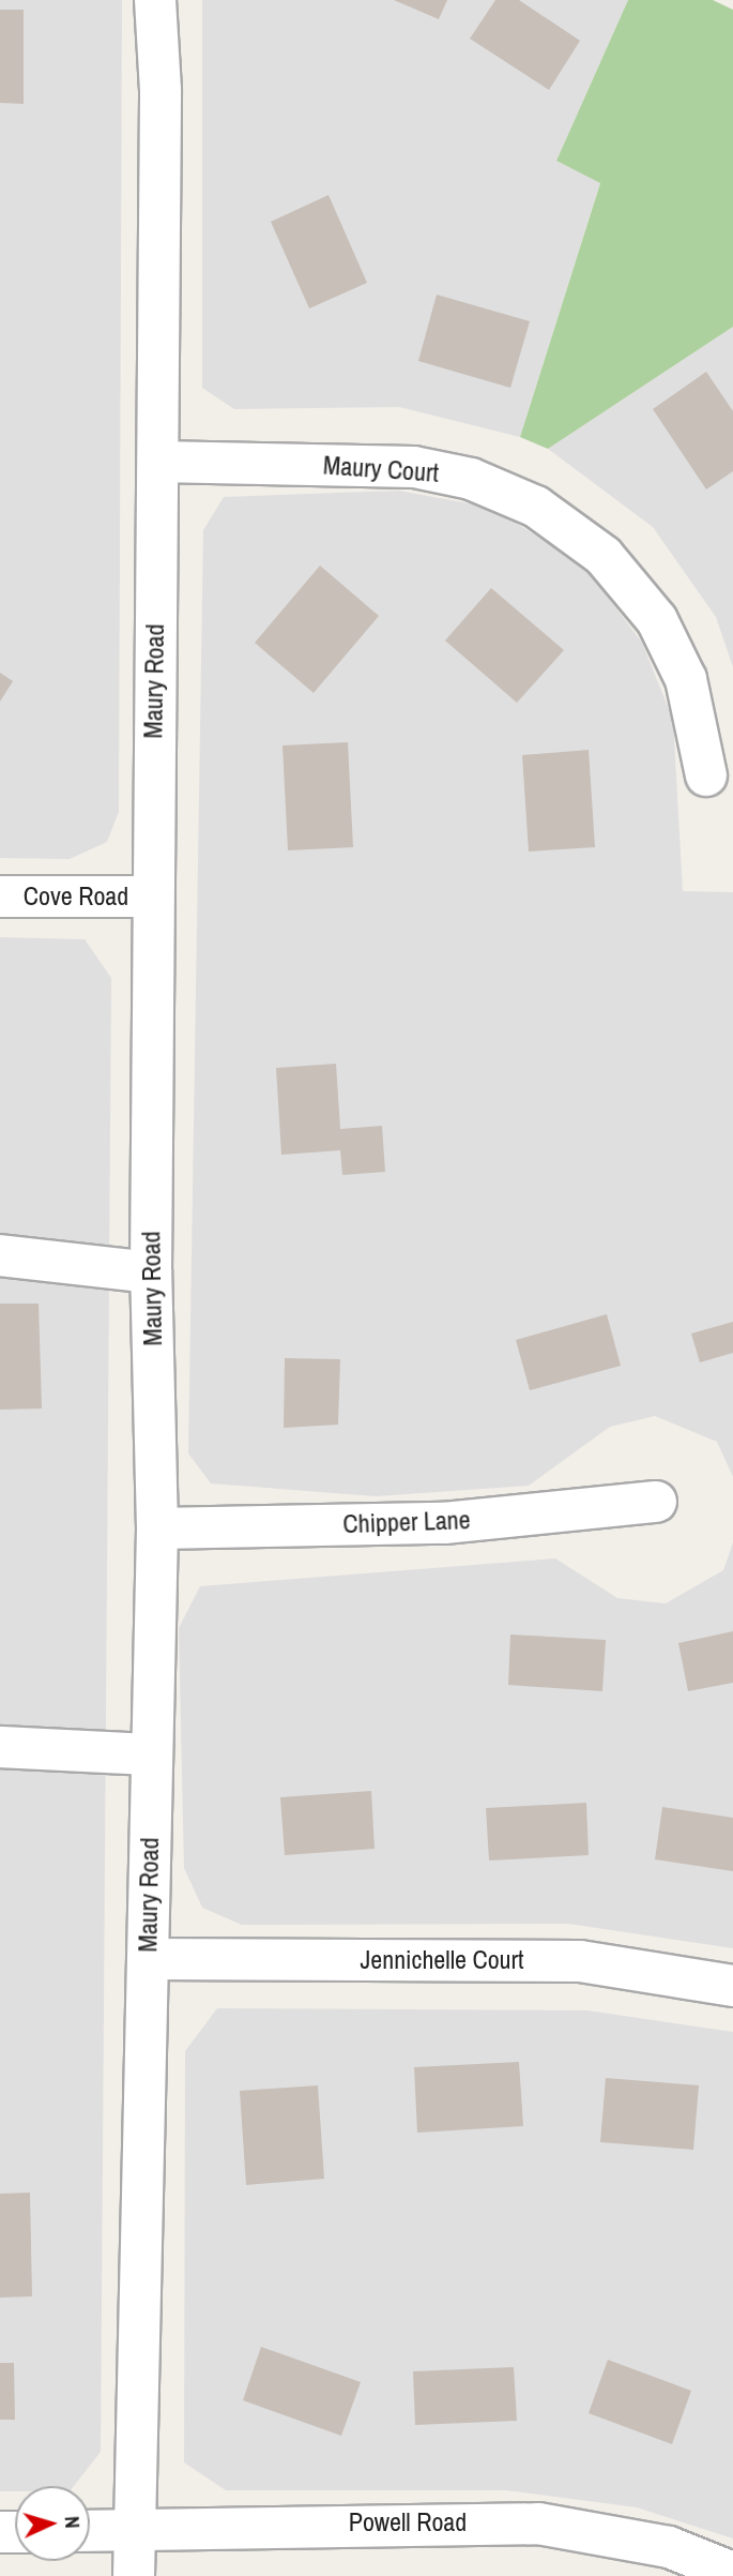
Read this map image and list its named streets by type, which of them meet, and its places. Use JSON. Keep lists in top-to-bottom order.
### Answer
{
  "streets": {
    "street": [
      "Maury Court",
      "Maury Road",
      "Cove Road",
      "Chipper Lane",
      "Jennichelle Court",
      "Powell Road"
    ]
  },
  "crossings": [
    ["Maury Court", "Maury Road"],
    ["Maury Road", "Cove Road"],
    ["Maury Road", "Chipper Lane"],
    ["Maury Road", "Jennichelle Court"],
    ["Maury Road", "Powell Road"]
  ],
  "north": "right"
}
